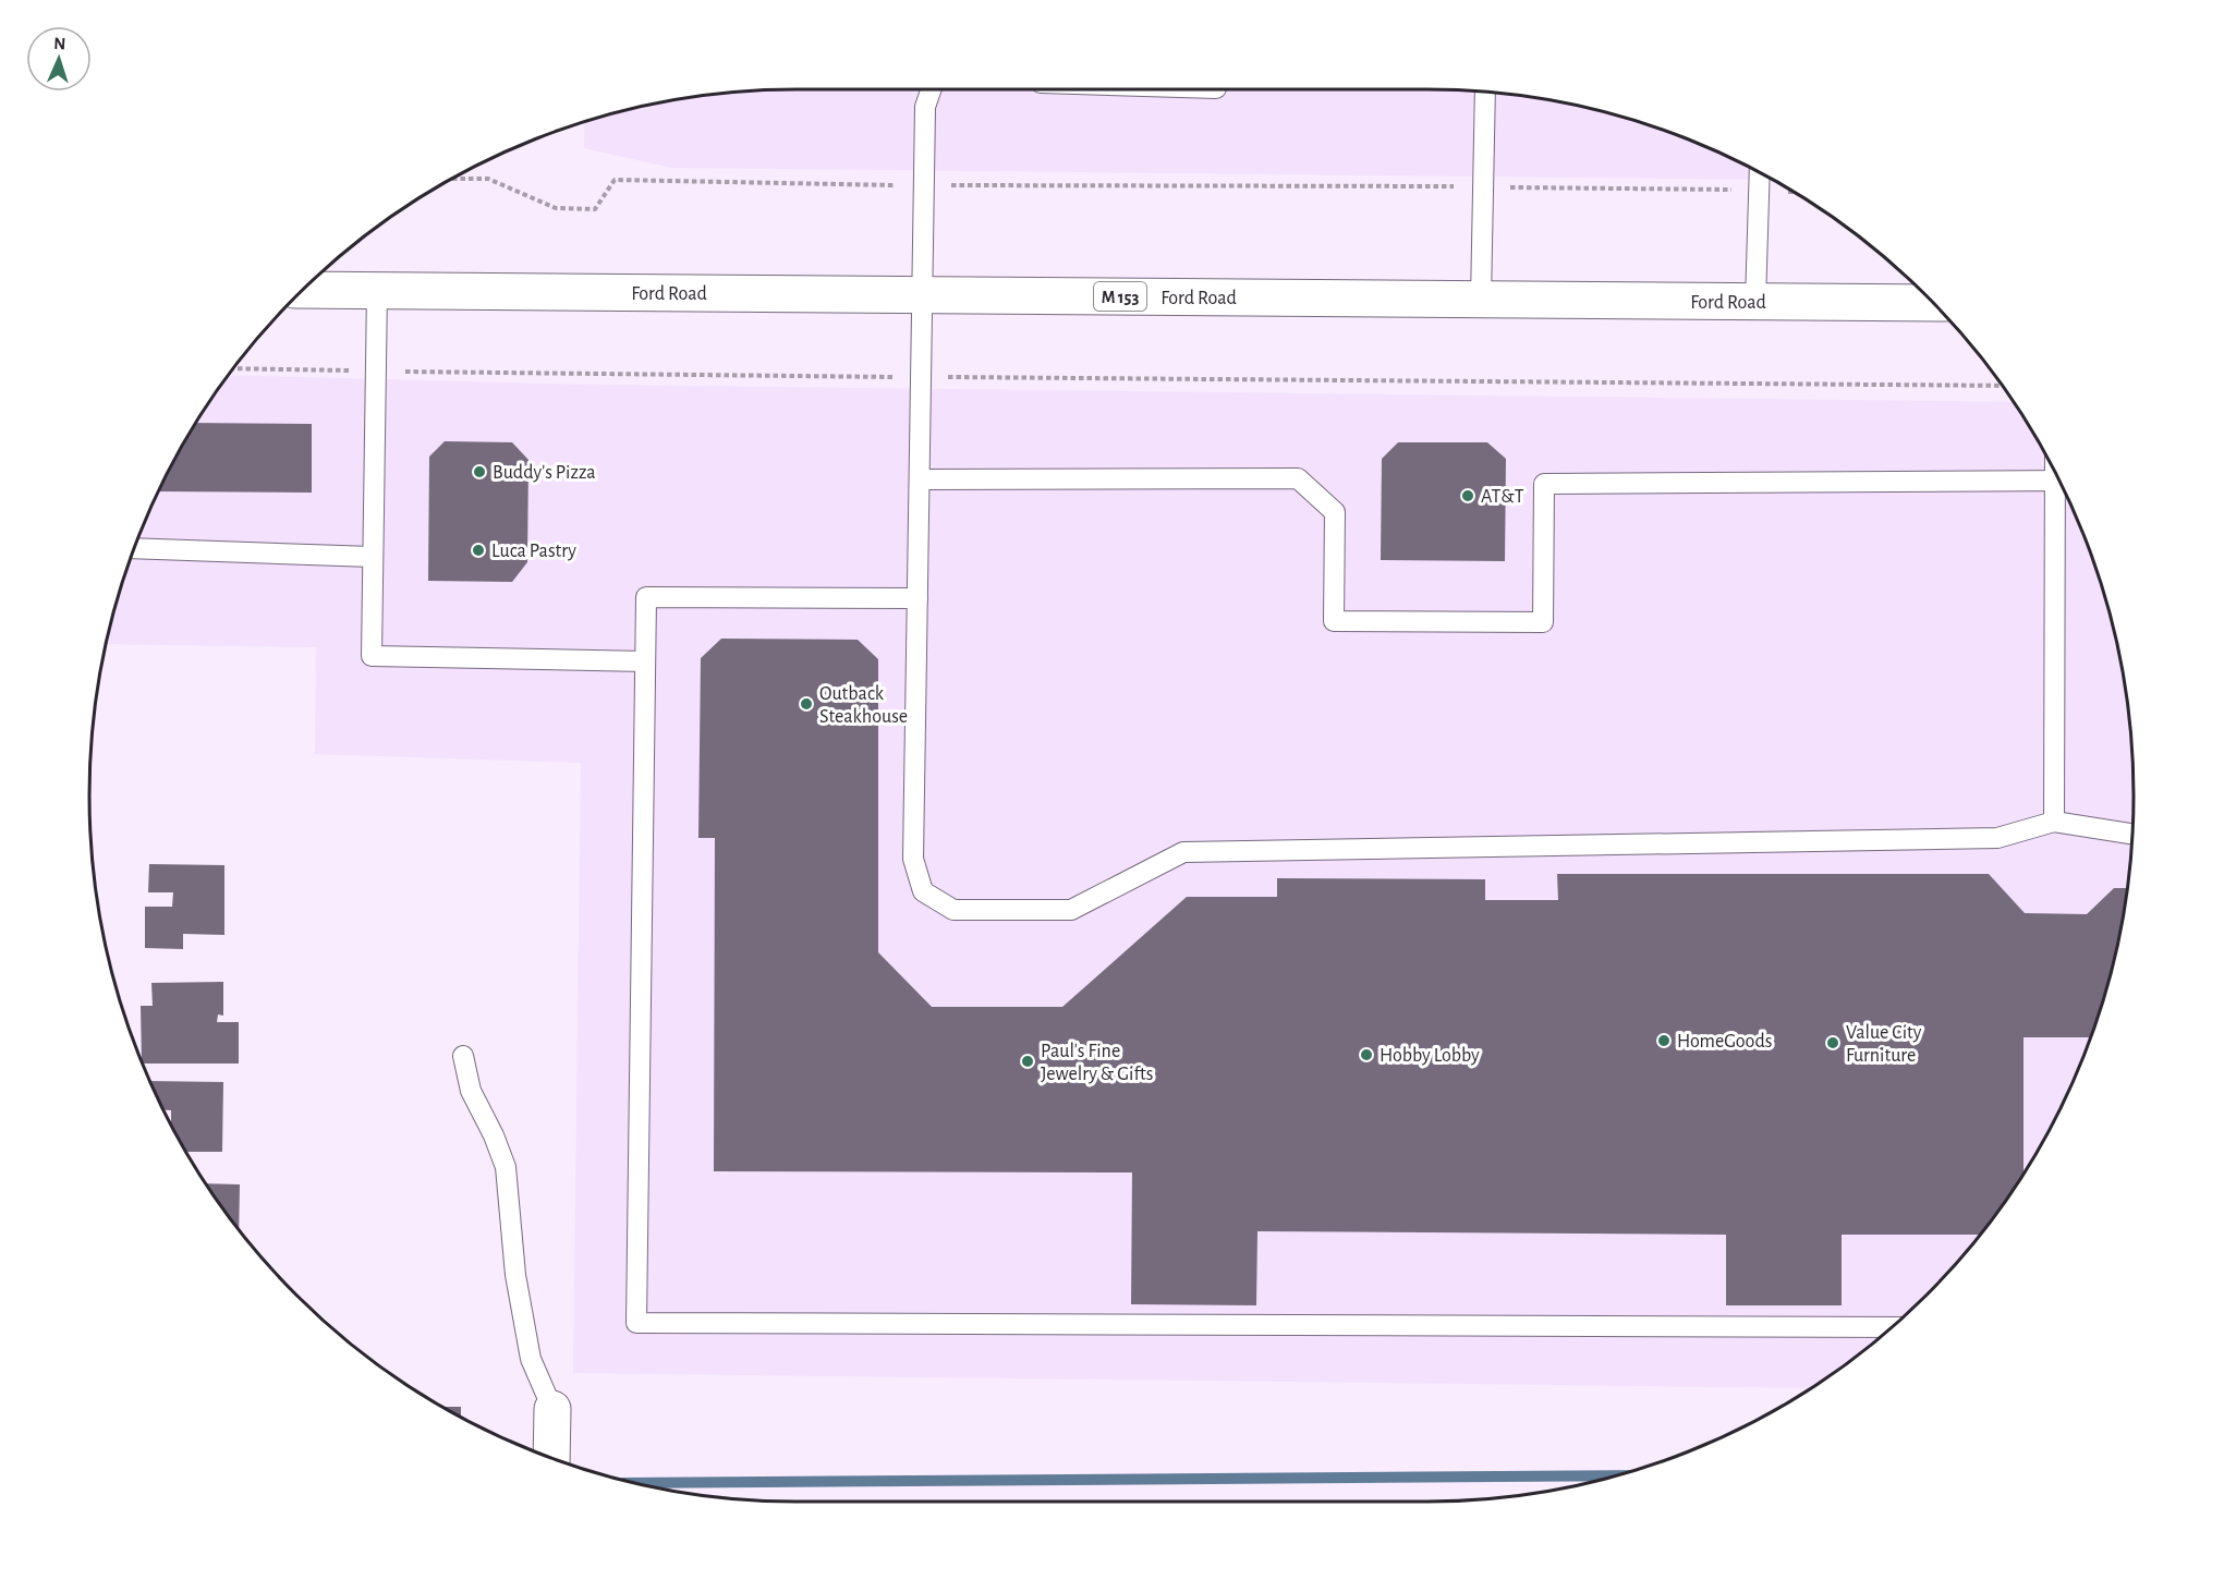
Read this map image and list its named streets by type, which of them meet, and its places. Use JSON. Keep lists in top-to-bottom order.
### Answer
{
  "streets": {
    "main road": ["Ford Road", "M 153"]
  },
  "places": [
    "Buddy's Pizza",
    "AT&T",
    "Luca Pastry",
    "Outback Steakhouse",
    "HomeGoods",
    "Value City Furniture",
    "Hobby Lobby",
    "Paul's Fine Jewelry & Gifts"
  ],
  "north": "top"
}
